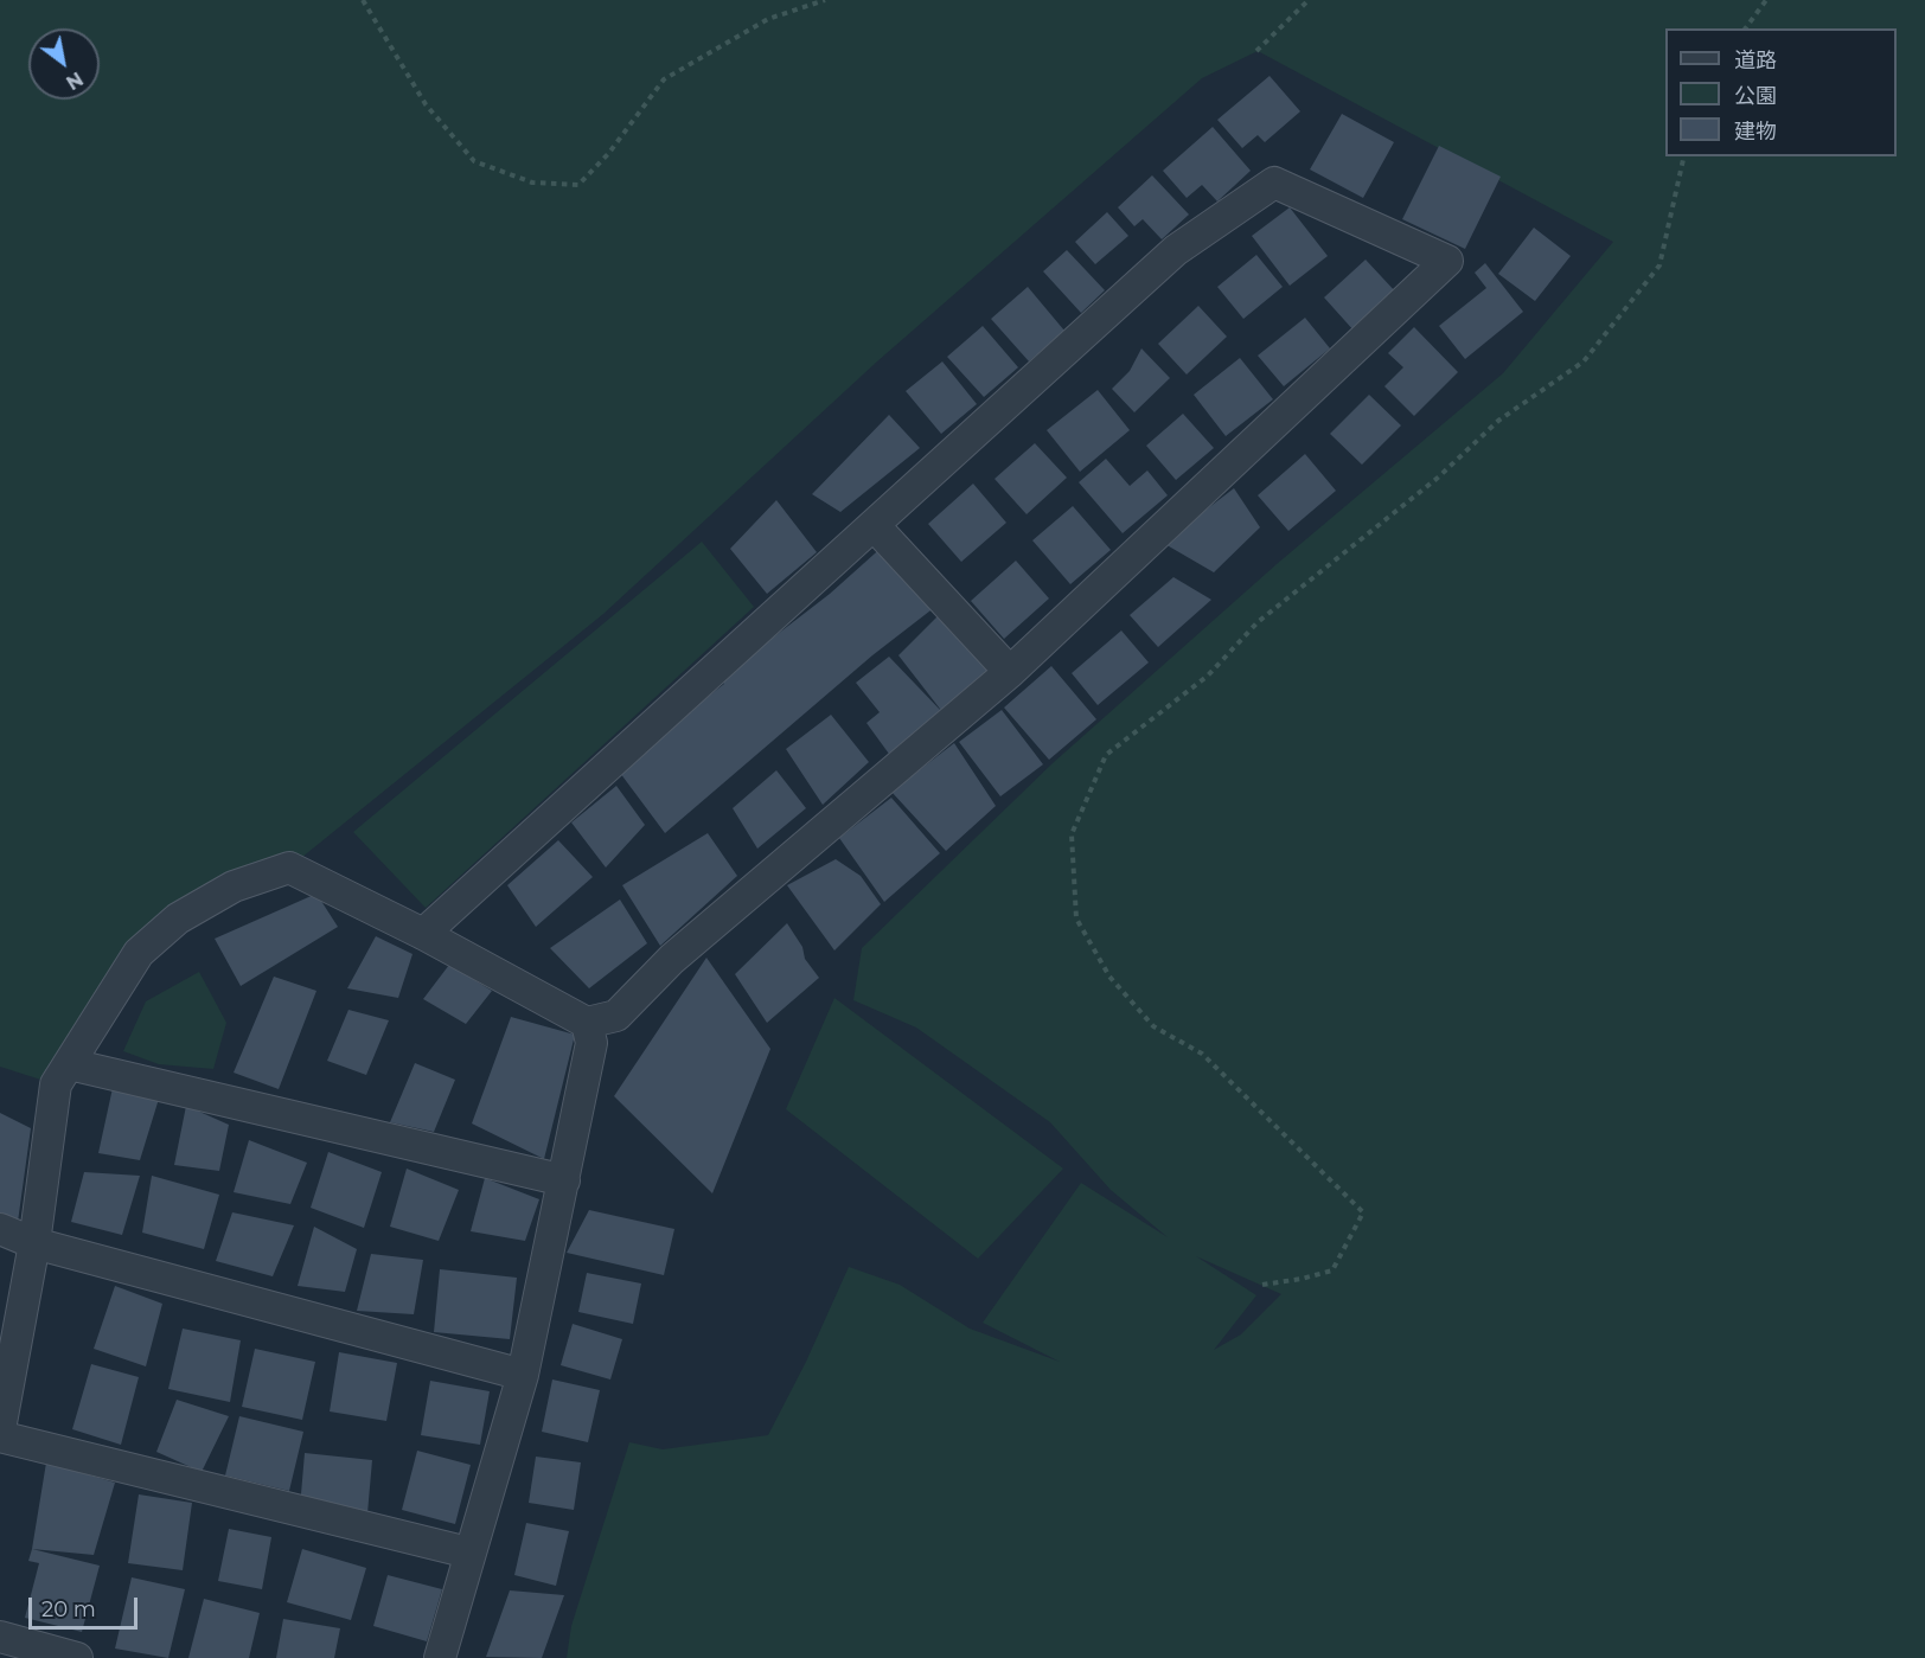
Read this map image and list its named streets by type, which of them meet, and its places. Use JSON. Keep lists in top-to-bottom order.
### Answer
{
  "legend": ["道路", "公園", "建物"],
  "scale_bar": "20 m",
  "north": "bottom right"
}
